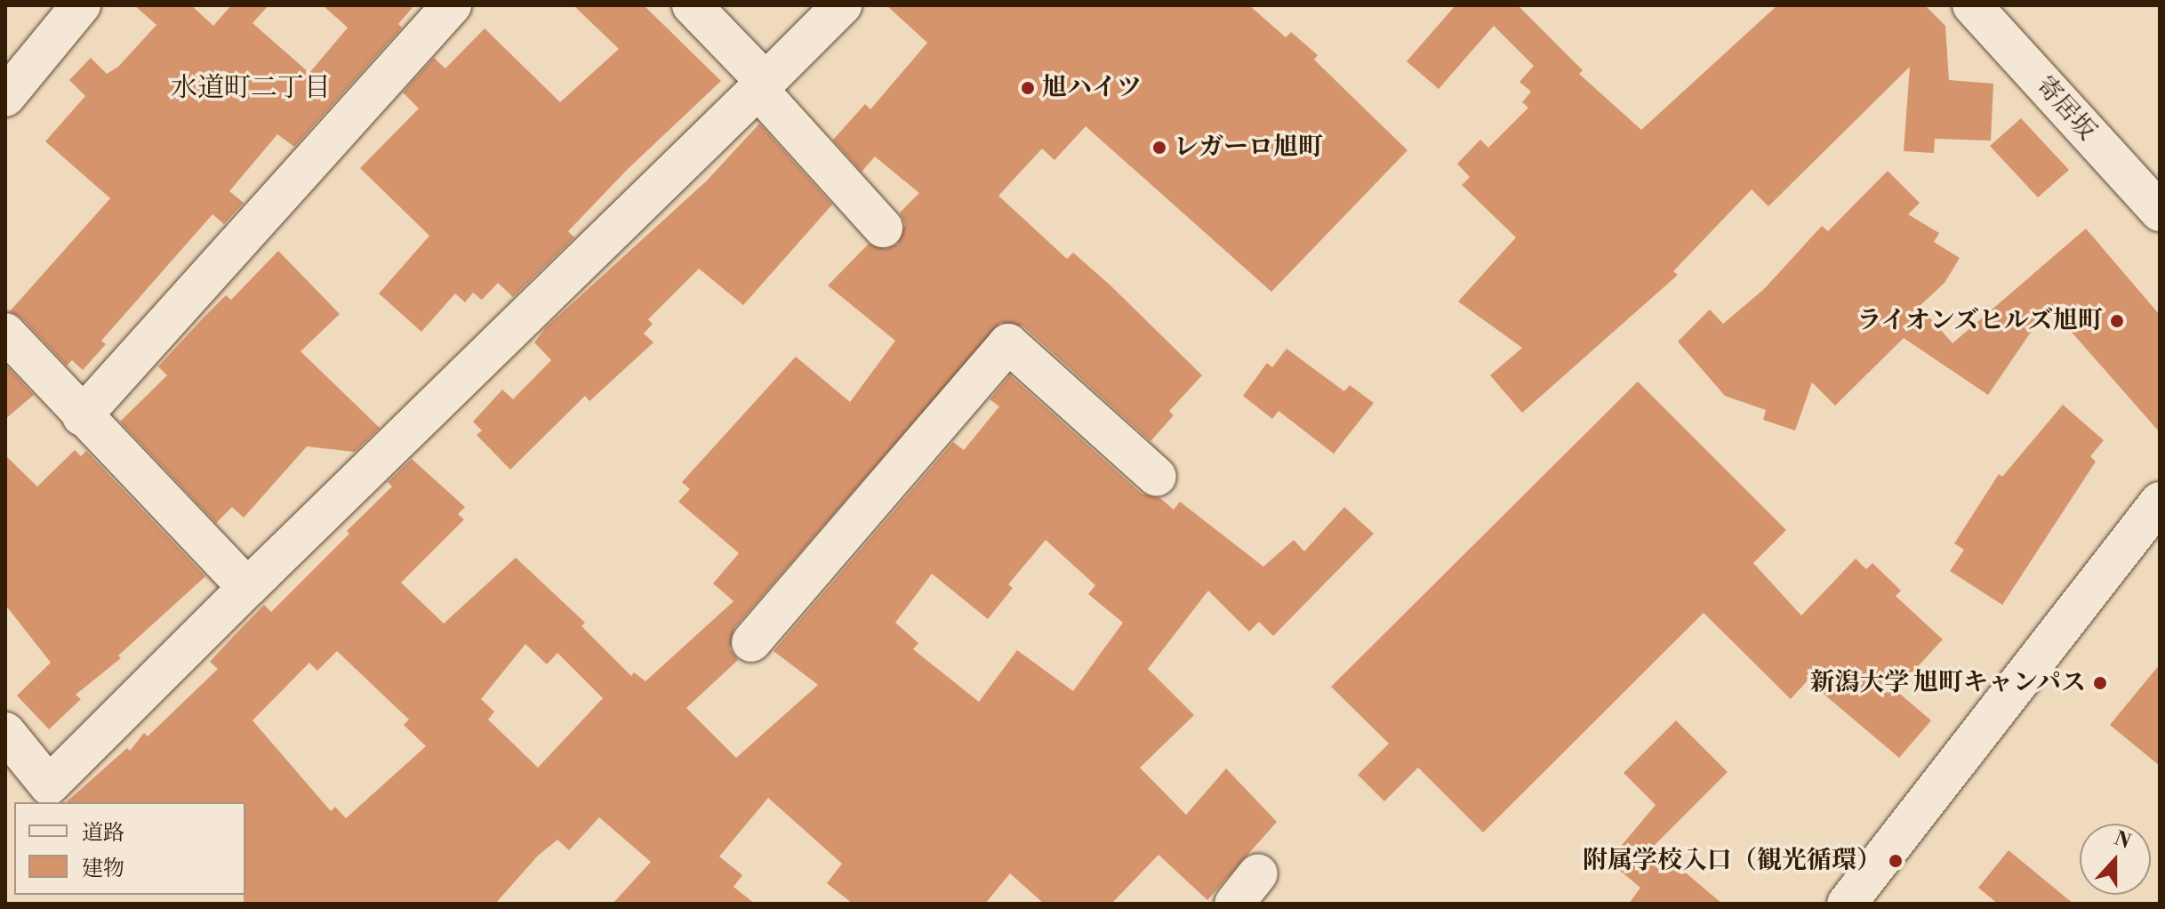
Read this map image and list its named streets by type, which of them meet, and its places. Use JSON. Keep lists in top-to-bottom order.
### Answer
{
  "streets": {
    "street": ["寄居坂"]
  },
  "districts": ["水道町二丁目"],
  "places": [
    "旭ハイツ",
    "レガーロ旭町",
    "ライオンズヒルズ旭町",
    "新潟大学 旭町キャンパス",
    "附属学校入口（観光循環）"
  ],
  "legend": ["道路", "建物"],
  "north": "top"
}
